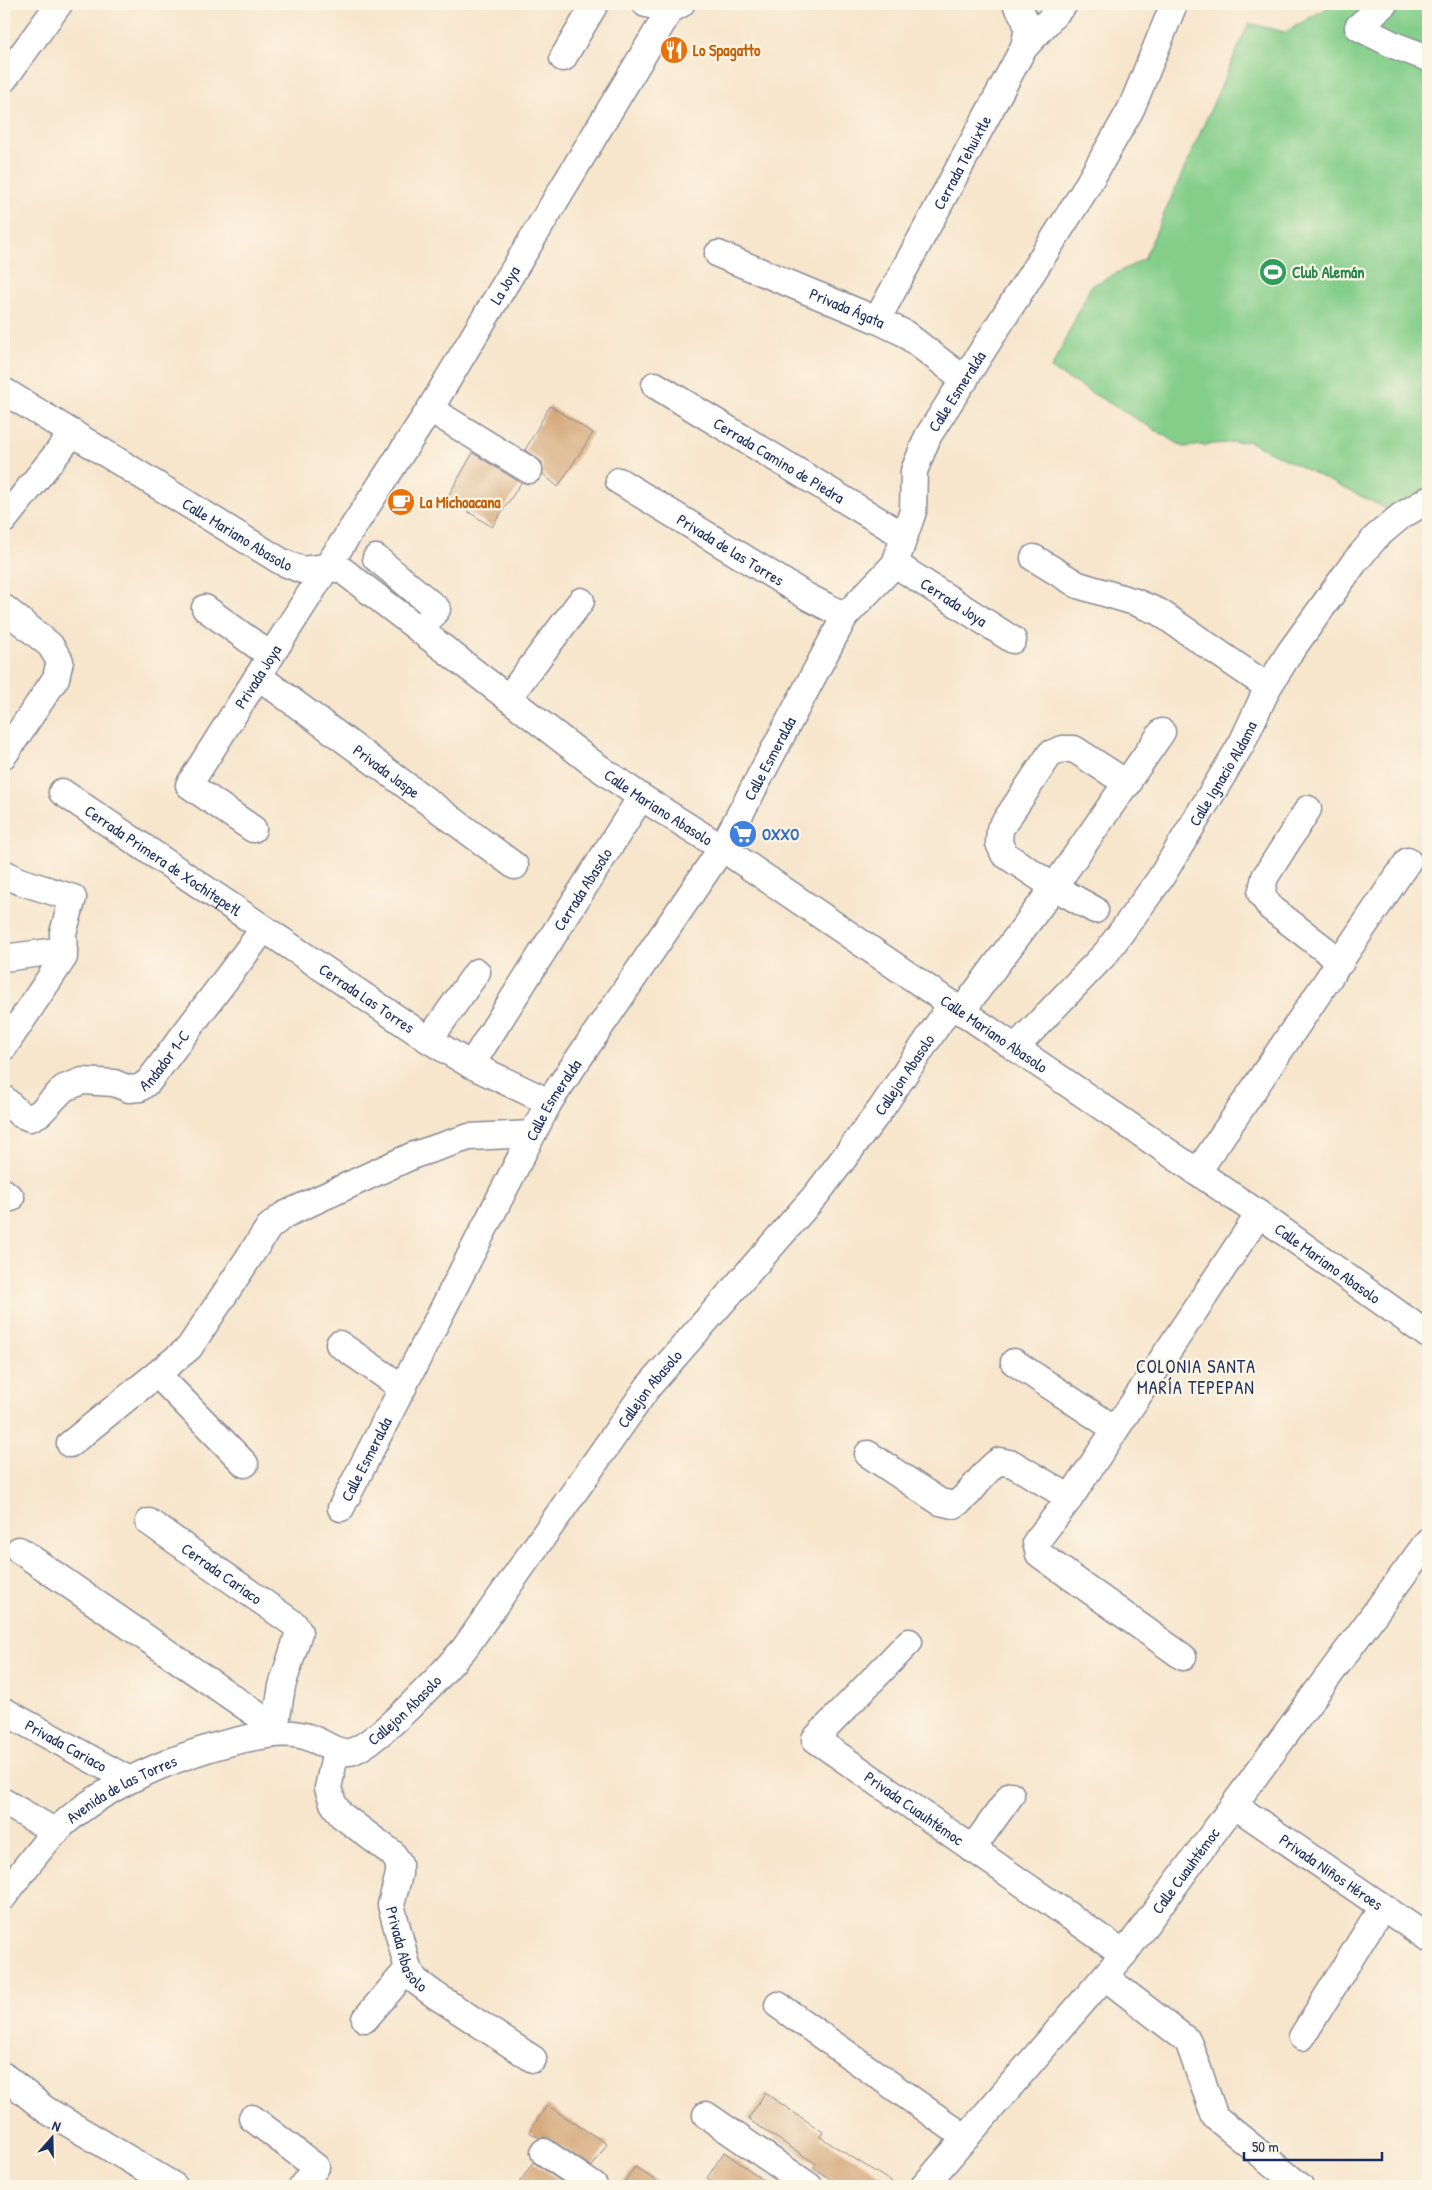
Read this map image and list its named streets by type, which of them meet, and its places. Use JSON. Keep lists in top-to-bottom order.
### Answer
{
  "streets": {
    "street": [
      "Cerrada Tehuixtle",
      "La Joya",
      "Privada Ágata",
      "Calle Esmeralda",
      "Cerrada Camino de Piedra",
      "Calle Mariano Abasolo",
      "Privada de las Torres",
      "Cerrada Joya",
      "Privada Joya",
      "Privada Jaspe",
      "Calle Ignacio Aldama",
      "Cerrada Primera de Xochitepetl",
      "Cerrada Abasolo",
      "Cerrada Las Torres",
      "Andador 1-C",
      "Callejon Abasolo",
      "Cerrada Cariaco",
      "Privada Cariaco",
      "Avenida de las Torres",
      "Privada Cuauhtémoc",
      "Calle Cuauhtémoc",
      "Privada Niños Héroes",
      "Privada Abasolo"
    ]
  },
  "crossings": [
    ["Cerrada Tehuixtle", "Privada Ágata"],
    ["La Joya", "Calle Mariano Abasolo"],
    ["La Joya", "Privada Joya"],
    ["Privada Ágata", "Calle Esmeralda"],
    ["Calle Esmeralda", "Cerrada Camino de Piedra"],
    ["Calle Esmeralda", "Calle Mariano Abasolo"],
    ["Calle Esmeralda", "Privada de las Torres"],
    ["Calle Esmeralda", "Cerrada Joya"],
    ["Calle Esmeralda", "Cerrada Las Torres"],
    ["Calle Mariano Abasolo", "Privada Joya"],
    ["Calle Mariano Abasolo", "Calle Ignacio Aldama"],
    ["Calle Mariano Abasolo", "Cerrada Abasolo"],
    ["Calle Mariano Abasolo", "Callejon Abasolo"],
    ["Privada Joya", "Privada Jaspe"],
    ["Cerrada Primera de Xochitepetl", "Cerrada Las Torres"],
    ["Cerrada Primera de Xochitepetl", "Andador 1-C"],
    ["Cerrada Abasolo", "Cerrada Las Torres"],
    ["Cerrada Las Torres", "Andador 1-C"],
    ["Callejon Abasolo", "Avenida de las Torres"],
    ["Callejon Abasolo", "Privada Abasolo"],
    ["Cerrada Cariaco", "Avenida de las Torres"],
    ["Privada Cariaco", "Avenida de las Torres"],
    ["Avenida de las Torres", "Privada Abasolo"],
    ["Privada Cuauhtémoc", "Calle Cuauhtémoc"],
    ["Calle Cuauhtémoc", "Privada Niños Héroes"]
  ],
  "districts": ["COLONIA SANTA MARÍA TEPEPAN"],
  "places": {
    "restaurant": ["Lo Spagatto"],
    "sports": ["Club Alemán"],
    "cafe": ["La Michoacana"],
    "supermarket": ["OXXO"]
  },
  "scale_bar": "50 m",
  "north": "top"
}
